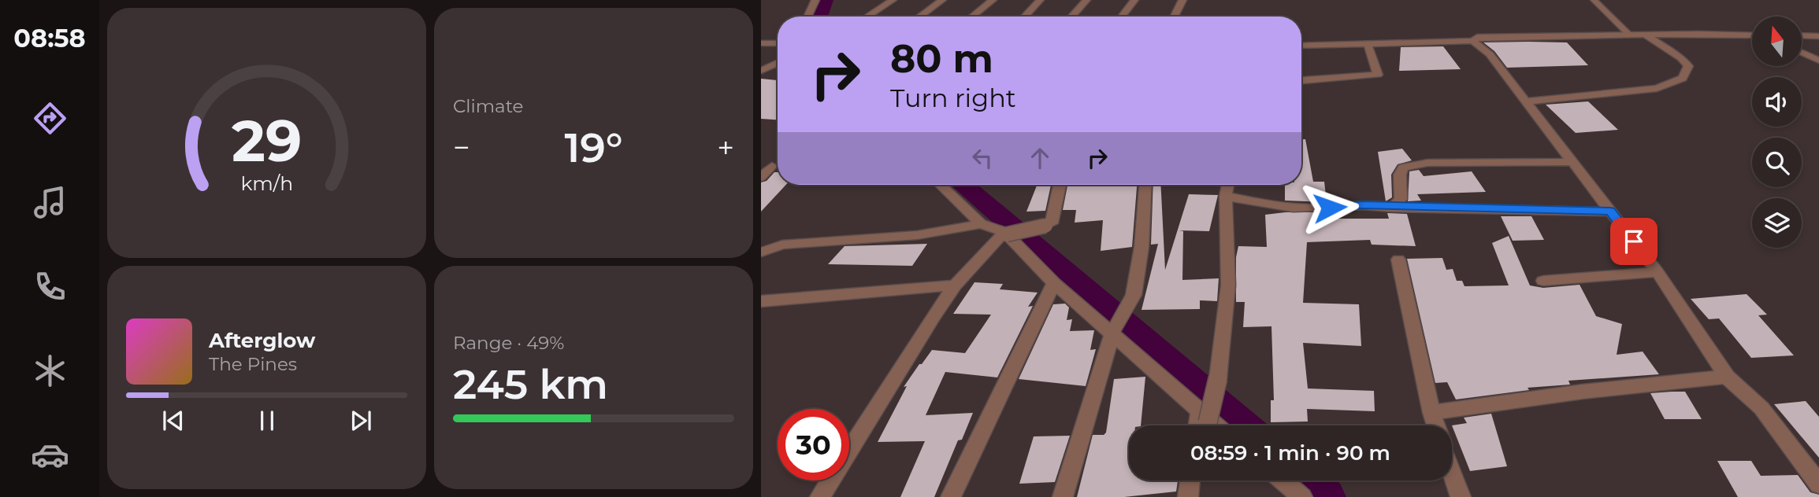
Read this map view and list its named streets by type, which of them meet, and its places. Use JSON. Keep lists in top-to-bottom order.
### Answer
{
  "north": "top",
  "page": {
    "tabs": "08:58",
    "tile": [
      "Climate",
      ["Range · 49%", "245 km"]
    ],
    "turn": ["80 m", "Turn right"],
    "heat": ["−", "19°", "+"],
    "song": ["Afterglow", "The Pines"],
    "limit": "30",
    "trip": "08:59 · 1 min · 90 m",
    "gauge": ["29", "km/h"]
  }
}
